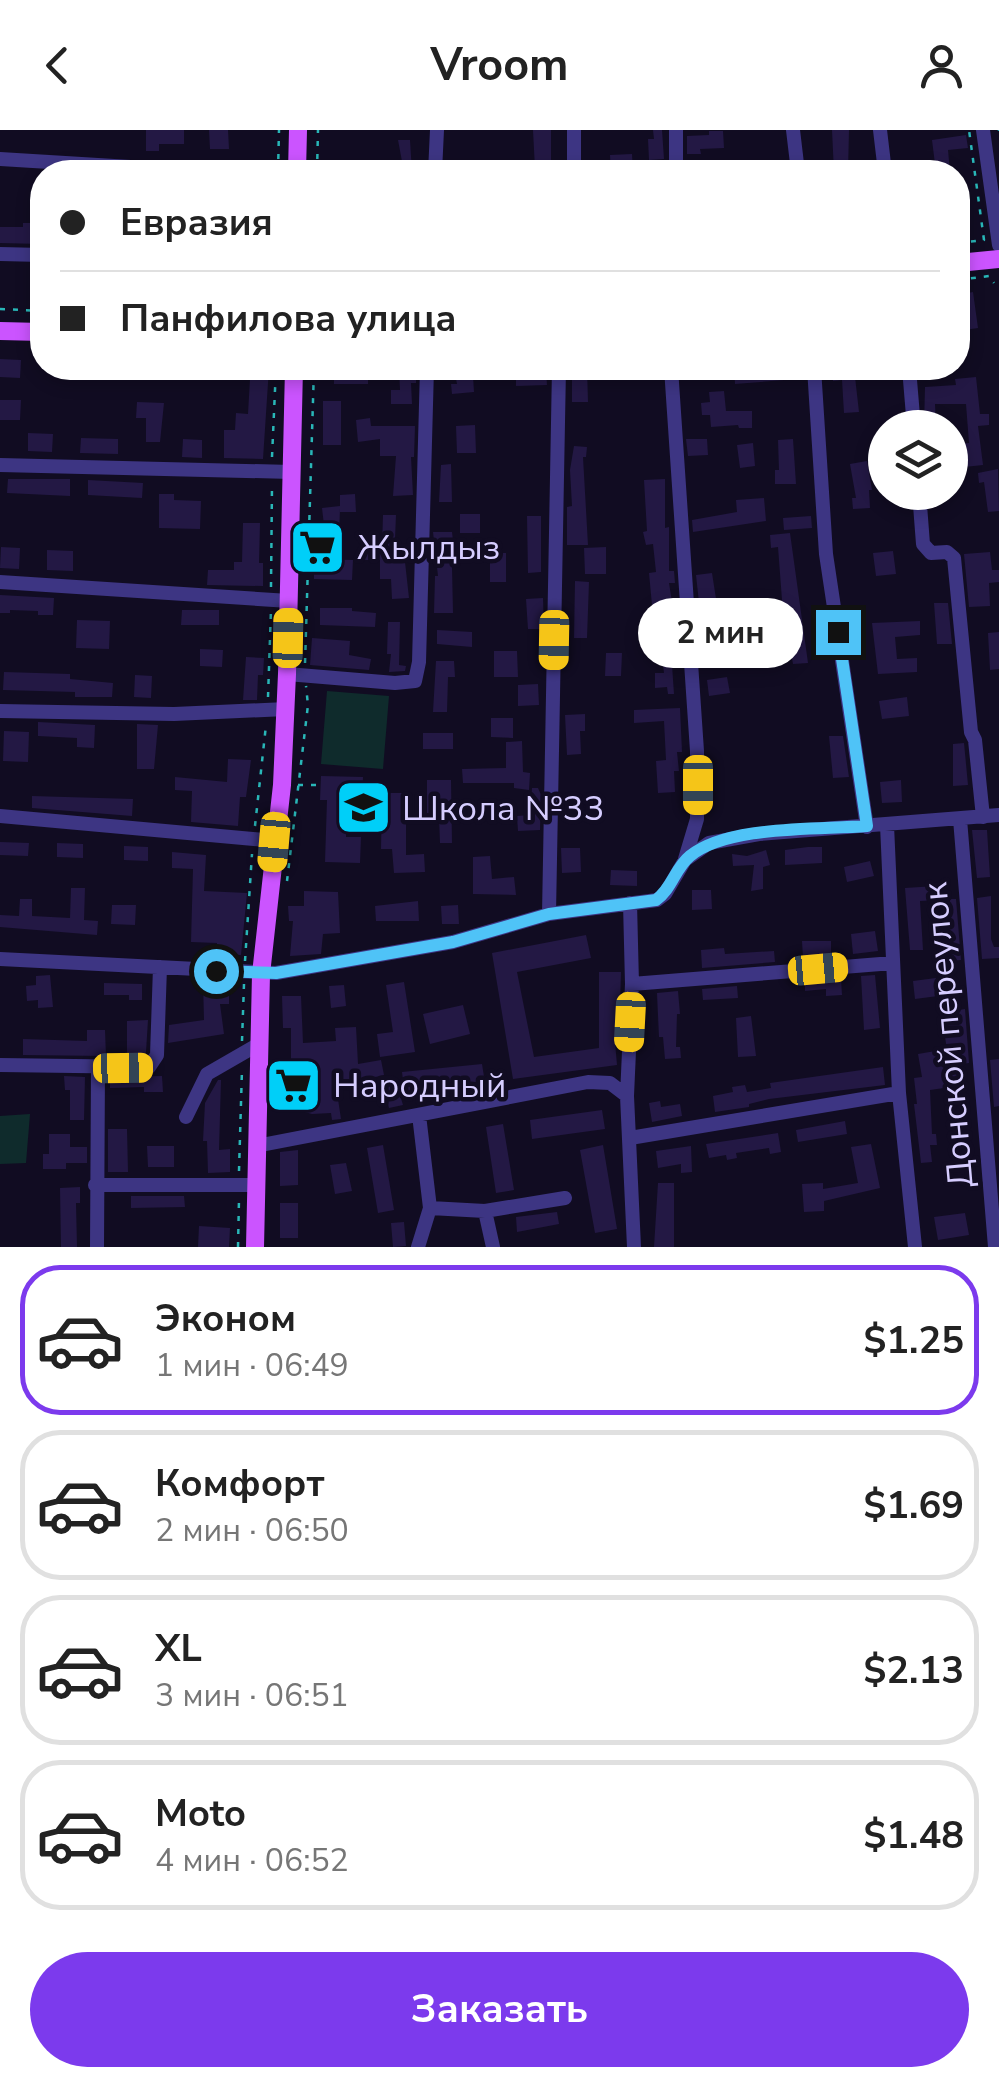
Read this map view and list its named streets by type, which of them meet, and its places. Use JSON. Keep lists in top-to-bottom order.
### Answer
{
  "streets": {
    "street": ["Донской переулок"]
  },
  "places": {
    "supermarket": ["Жылдыз", "Народный"],
    "school or university": ["Школа №33"]
  },
  "page": {
    "header": "Vroom",
    "banner": ["Евразия", "Панфилова улица"],
    "bubble": "2 мин",
    "list": [
      {
        "name": "Эконом",
        "note": "1 мин · 06:49",
        "value": "$1.25"
      },
      {
        "name": "Комфорт",
        "note": "2 мин · 06:50",
        "value": "$1.69"
      },
      {
        "name": "XL",
        "note": "3 мин · 06:51",
        "value": "$2.13"
      },
      {
        "name": "Moto",
        "note": "4 мин · 06:52",
        "value": "$1.48"
      }
    ],
    "buttons": "Заказать"
  }
}
